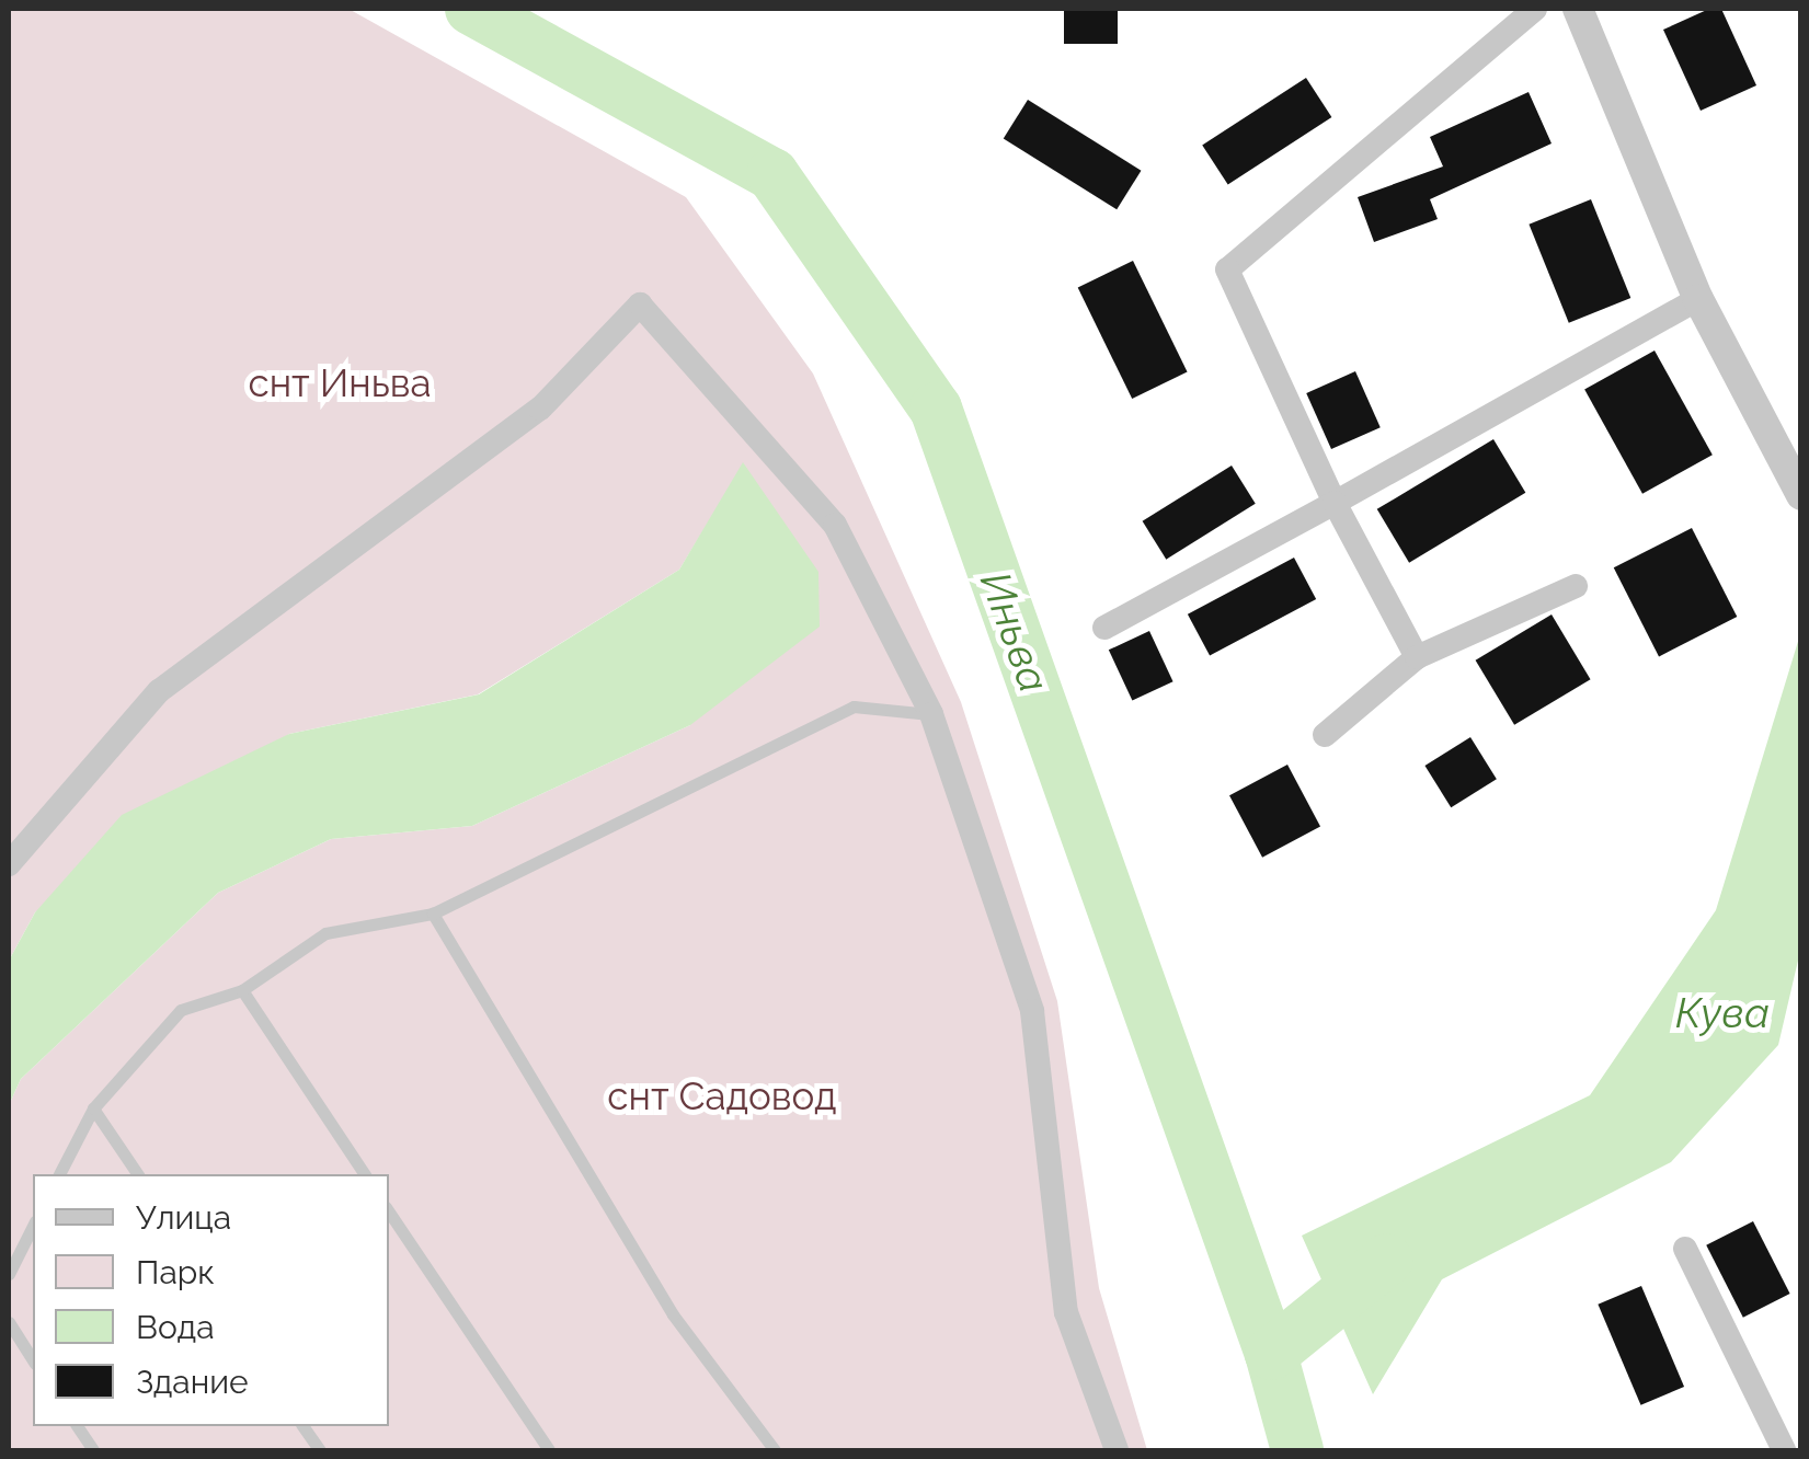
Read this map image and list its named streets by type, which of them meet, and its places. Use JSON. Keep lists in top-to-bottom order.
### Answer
{
  "water": ["Иньва", "Кува"],
  "parks": ["снт Иньва", "снт Садовод"],
  "legend": [
    "Улица",
    "Парк",
    "Вода",
    "Здание"
  ]
}
